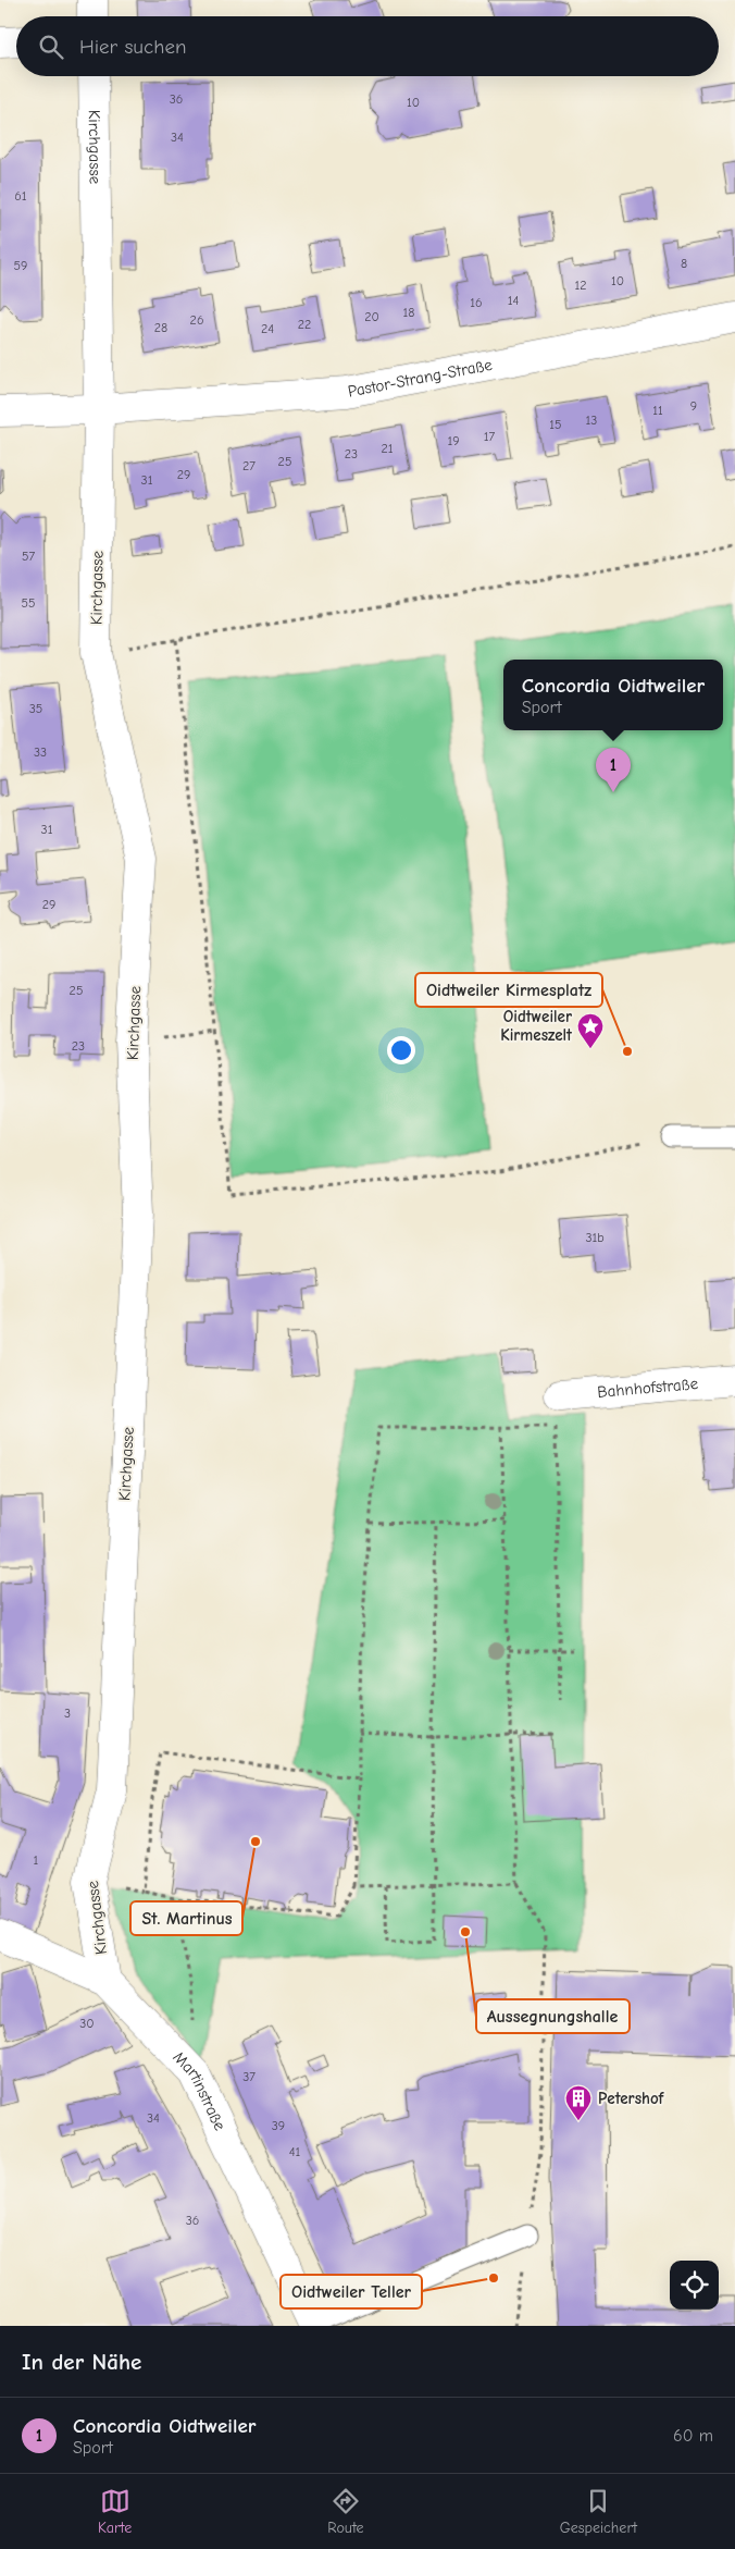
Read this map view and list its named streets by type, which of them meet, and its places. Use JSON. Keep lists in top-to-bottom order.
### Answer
{
  "streets": {
    "street": [
      "Kirchgasse",
      "Pastor-Strang-Straße",
      "Bahnhofstraße",
      "Martinstraße"
    ]
  },
  "crossings": [
    ["Kirchgasse", "Pastor-Strang-Straße"],
    ["Kirchgasse", "Martinstraße"]
  ],
  "places": {
    "place": ["Oidtweiler Kirmeszelt"],
    "other": [
      "Oidtweiler Kirmesplatz",
      "St. Martinus",
      "Aussegnungshalle",
      "Oidtweiler Teller"
    ],
    "building": ["Petershof"]
  },
  "house_numbers": [
    "36",
    "10",
    "34",
    "61",
    "8",
    "59",
    "10",
    "12",
    "14",
    "16",
    "18",
    "20",
    "26",
    "22",
    "28",
    "24",
    "9",
    "11",
    "13",
    "15",
    "17",
    "19",
    "21",
    "23",
    "25",
    "27",
    "29",
    "31",
    "57",
    "55",
    "35",
    "33",
    "31",
    "29",
    "25",
    "23",
    "31b",
    "3",
    "1",
    "30",
    "37",
    "34",
    "39",
    "41",
    "36"
  ],
  "page": {
    "search": "Hier suchen",
    "popup": ["Concordia Oidtweiler", "Sport"],
    "pins": "1",
    "heading": "In der Nähe",
    "list": [
      {
        "mark": "1",
        "name": "Concordia Oidtweiler",
        "note": "Sport",
        "value": "60 m"
      }
    ],
    "nav": ["Karte", "Route", "Gespeichert"]
  }
}
